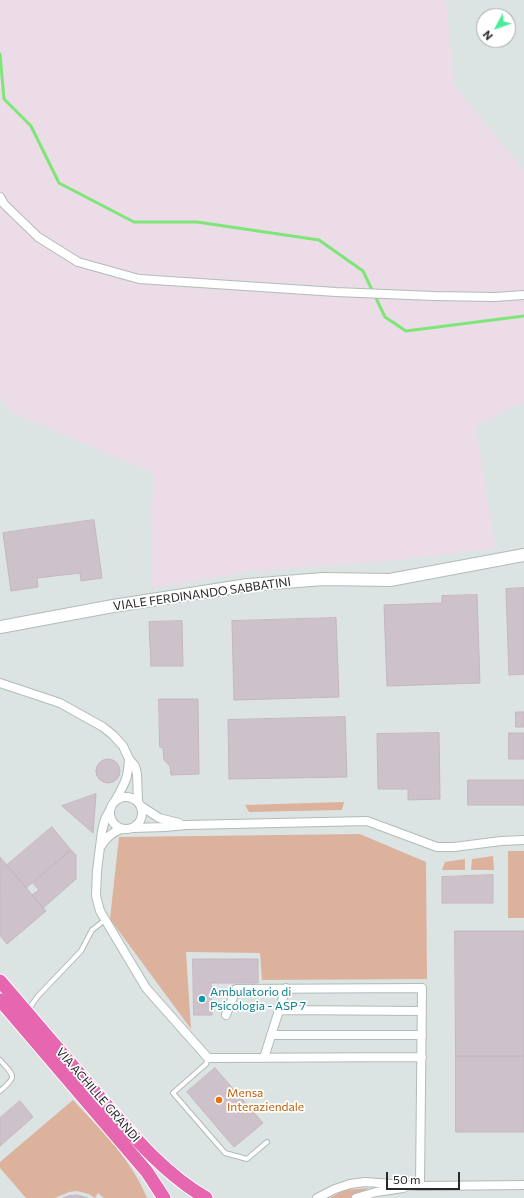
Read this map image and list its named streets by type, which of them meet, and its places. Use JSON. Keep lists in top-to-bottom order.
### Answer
{
  "streets": {
    "main road": ["VIA ACHILLE GRANDI"],
    "street": ["VIALE FERDINANDO SABBATINI"]
  },
  "places": ["Ambulatorio di Psicologia - ASP 7", "Mensa Interaziendale"],
  "scale_bar": "50 m",
  "north": "bottom left"
}
